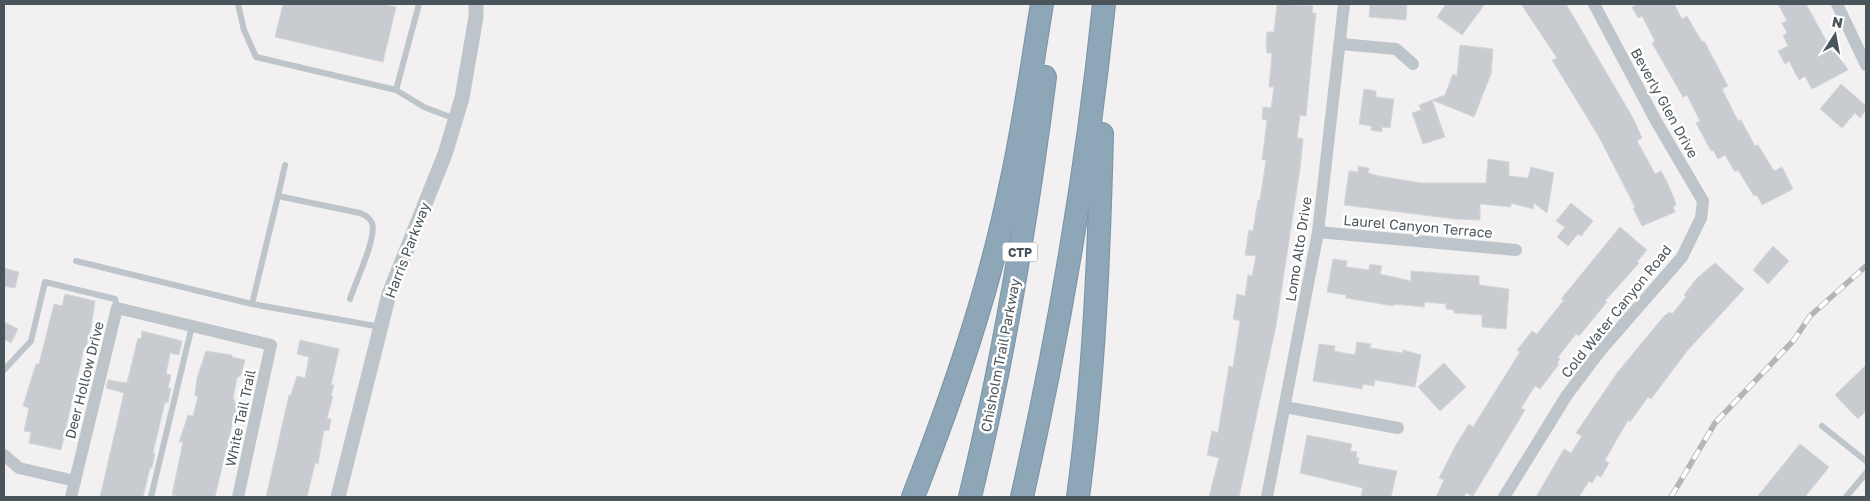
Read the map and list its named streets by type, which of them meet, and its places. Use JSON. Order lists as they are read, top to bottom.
{
  "streets": {
    "highway": ["CTP", "Chisholm Trail Parkway"],
    "street": [
      "Beverly Glen Drive",
      "Laurel Canyon Terrace",
      "Lomo Alto Drive",
      "Harris Parkway",
      "Cold Water Canyon Road",
      "Deer Hollow Drive",
      "White Tail Trail"
    ]
  },
  "crossings": [
    ["Beverly Glen Drive", "Cold Water Canyon Road"],
    ["Laurel Canyon Terrace", "Lomo Alto Drive"],
    ["Deer Hollow Drive", "White Tail Trail"]
  ],
  "north": "top"
}
